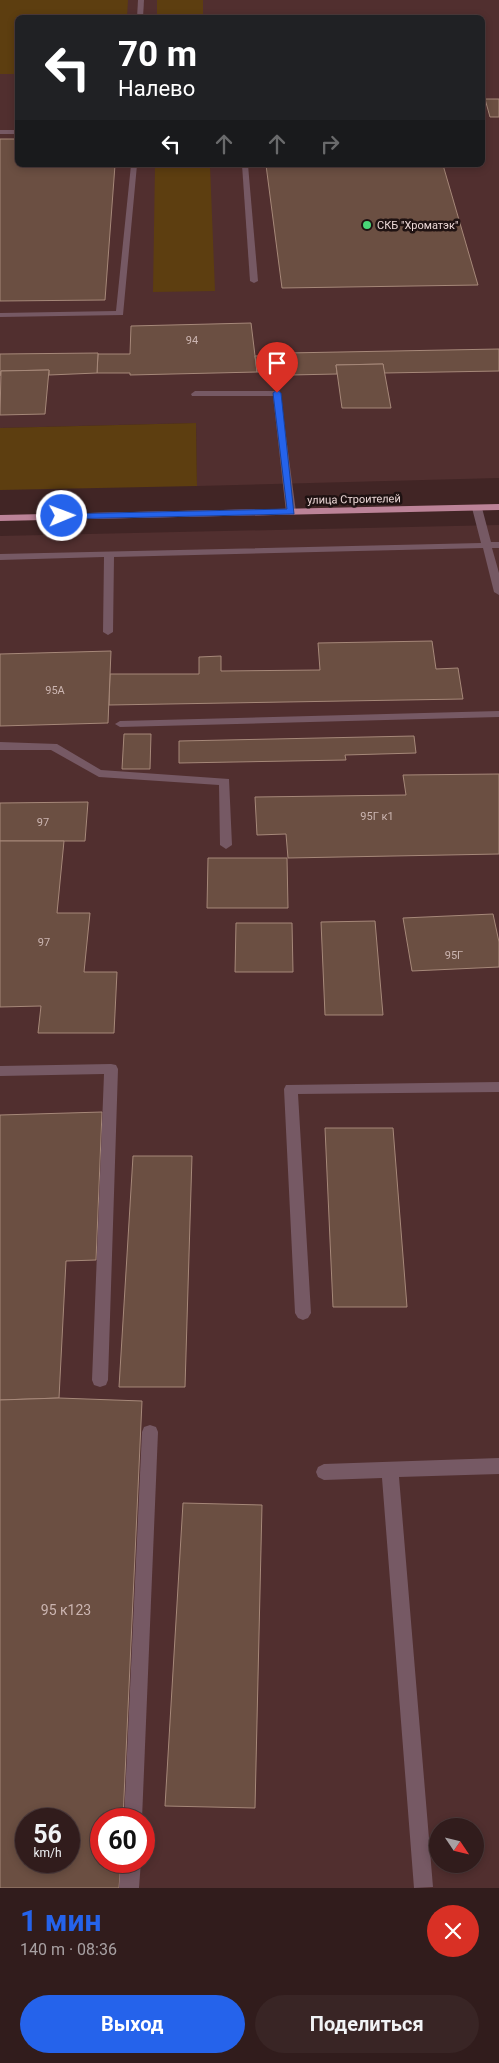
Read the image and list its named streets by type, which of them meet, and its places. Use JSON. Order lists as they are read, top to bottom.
{
  "streets": {
    "main road": ["улица Строителей"]
  },
  "places": ["СКБ \"Хроматэк\""],
  "house_numbers": [
    "94",
    "95А",
    "95Г к1",
    "97",
    "97",
    "95Г",
    "95 к123"
  ],
  "north": "bottom right",
  "page": {
    "turn": ["70 m", "Налево"],
    "speed": "56 km/h",
    "limit": "60",
    "heading": ["1 мин", "140 m · 08:36"],
    "buttons": ["Выход", "Поделиться"]
  }
}
